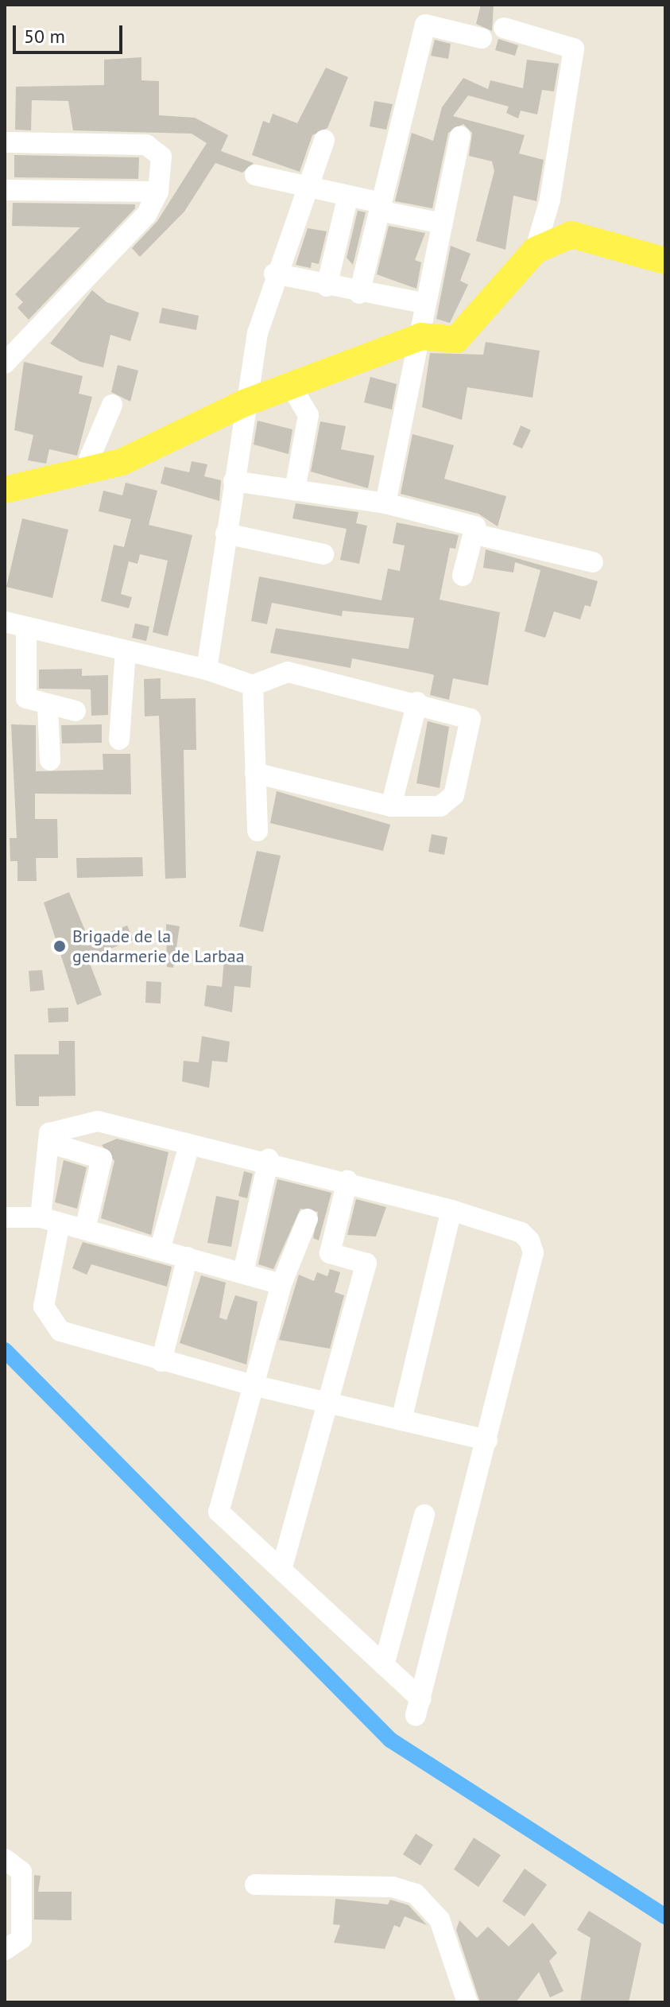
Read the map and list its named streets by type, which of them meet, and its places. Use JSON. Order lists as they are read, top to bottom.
{
  "places": ["Brigade de la gendarmerie de Larbaa"],
  "scale_bar": "50 m"
}
